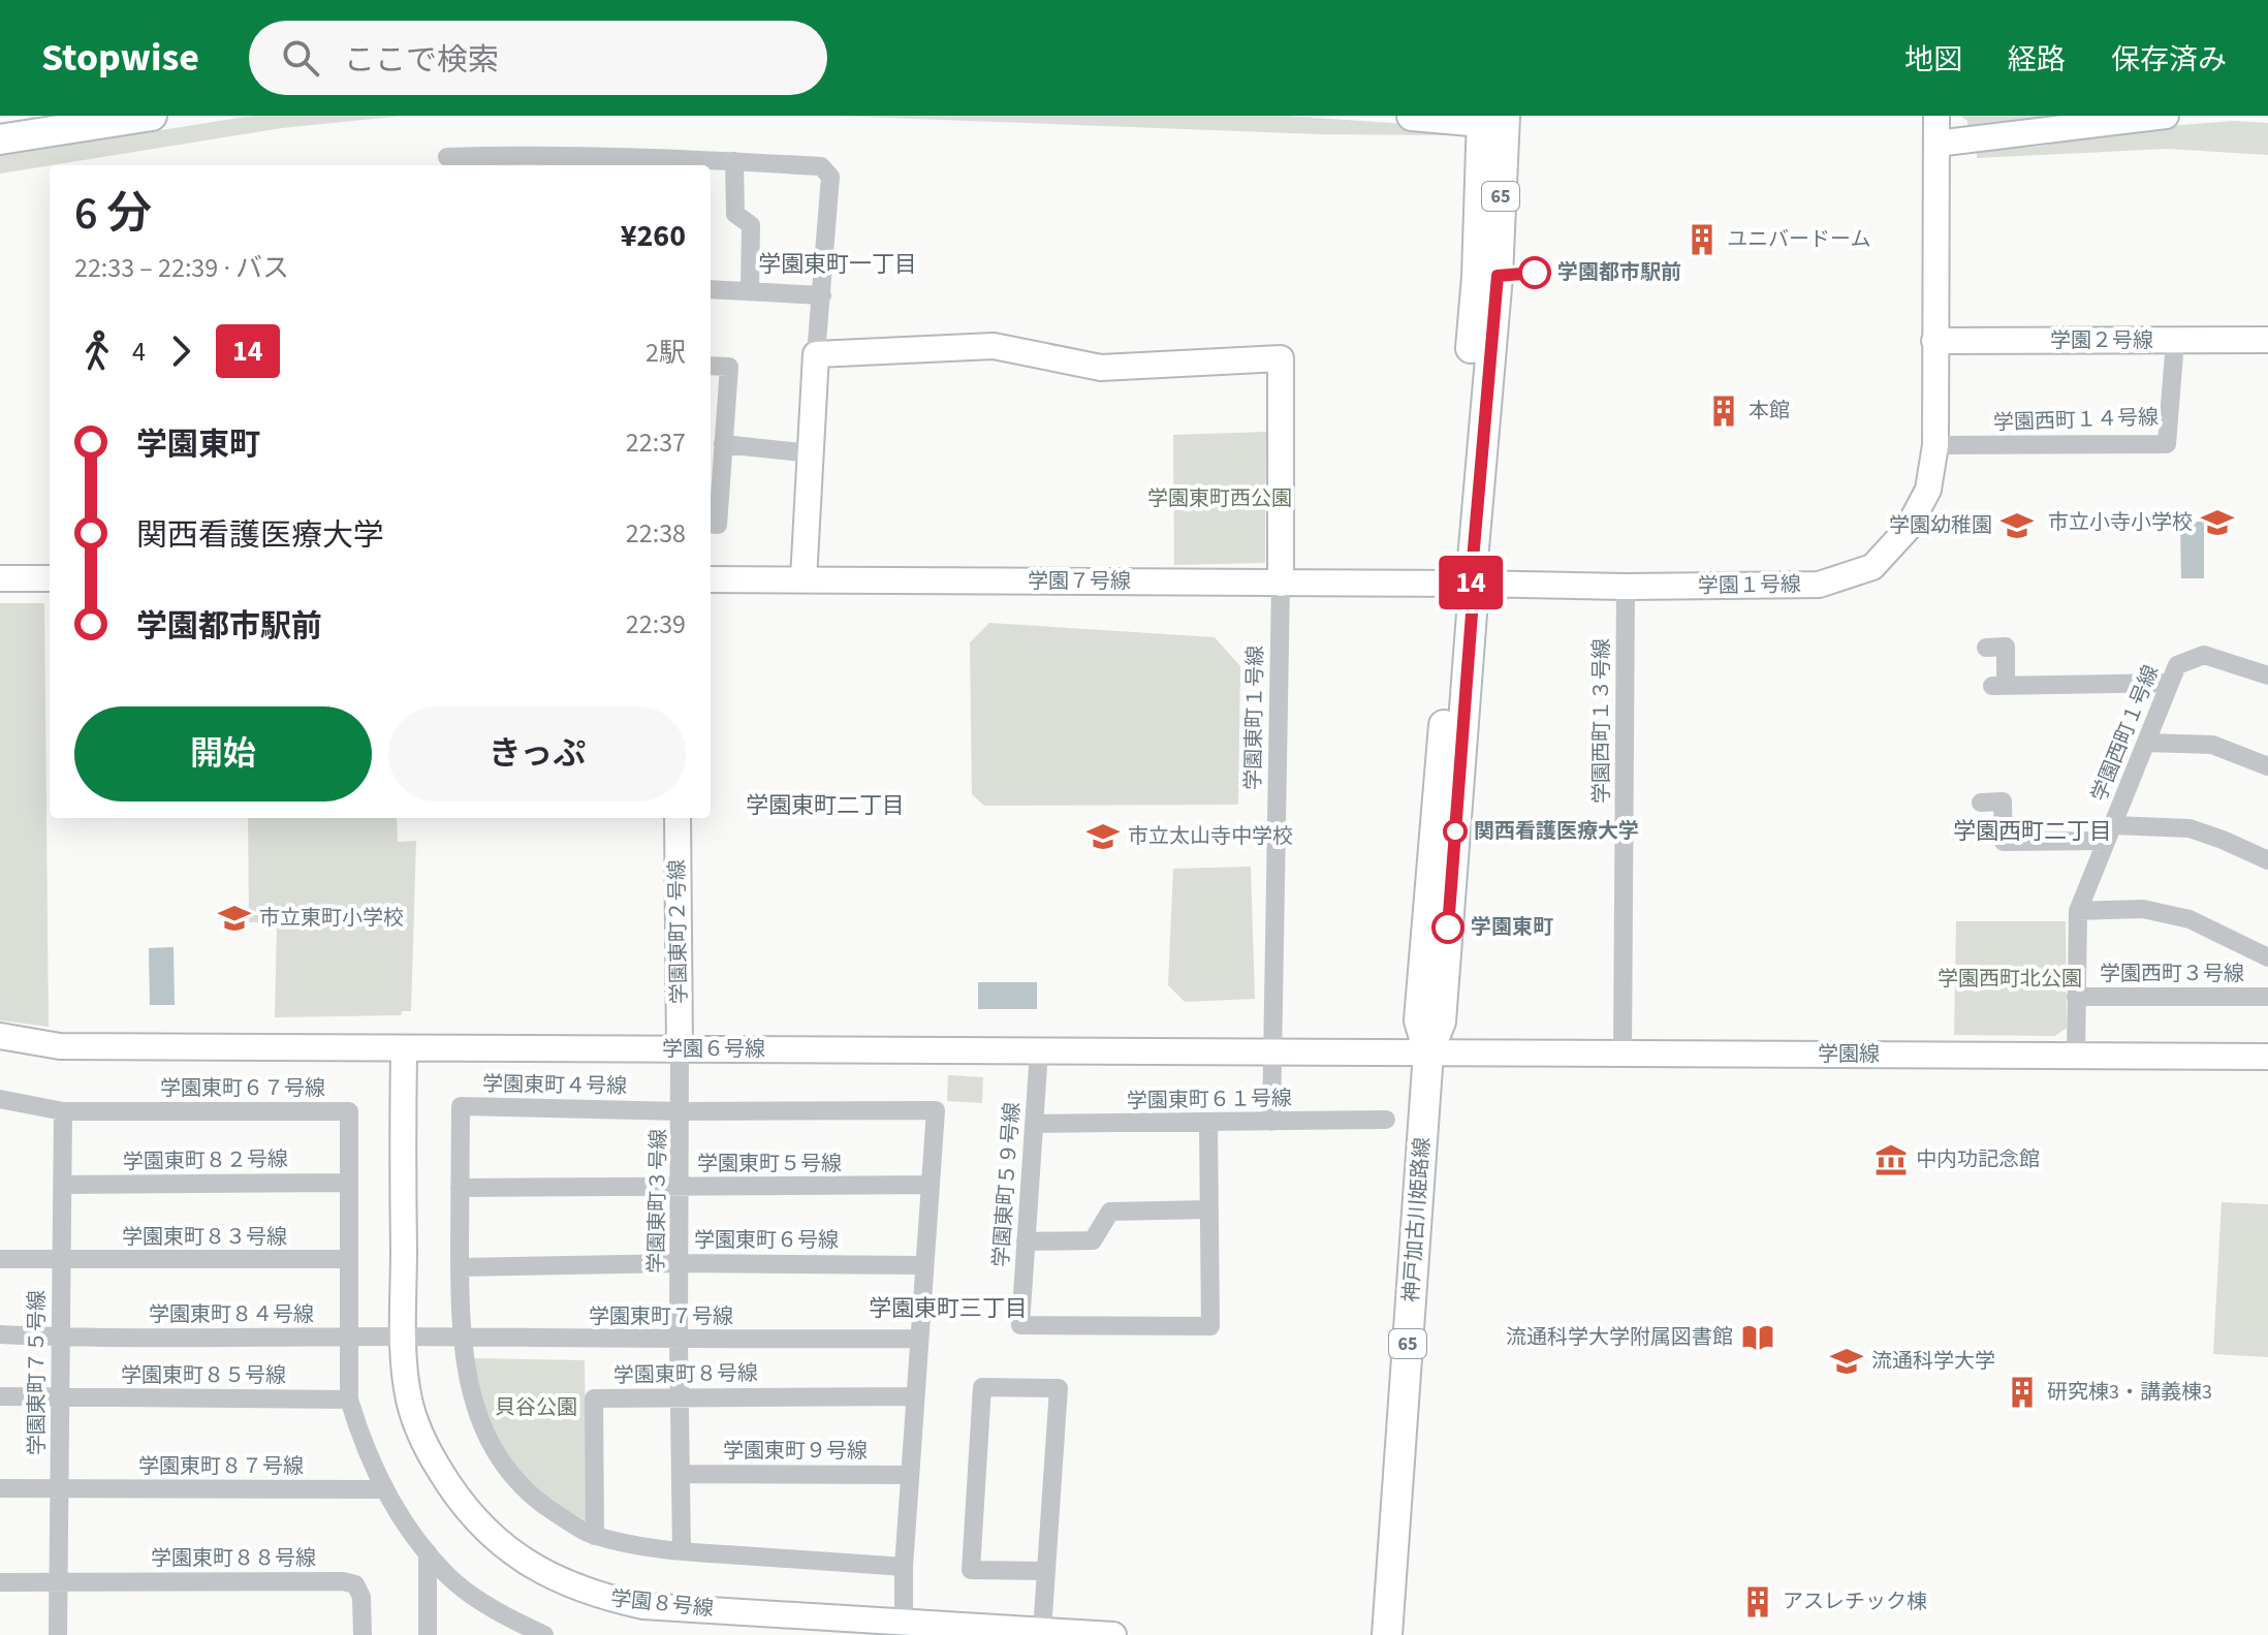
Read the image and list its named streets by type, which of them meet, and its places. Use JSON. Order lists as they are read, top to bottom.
{
  "streets": {
    "main road": ["65", "神戸加古川姫路線"],
    "street": [
      "学園２号線",
      "学園西町１４号線",
      "学園７号線",
      "学園１号線",
      "学園東町１号線",
      "学園西町１３号線",
      "学園西町１号線",
      "学園東町２号線",
      "学園西町３号線",
      "学園６号線",
      "学園線",
      "学園東町４号線",
      "学園東町６７号線",
      "学園東町６１号線",
      "学園東町８２号線",
      "学園東町５号線",
      "学園東町５９号線",
      "学園東町３号線",
      "学園東町８３号線",
      "学園東町６号線",
      "学園東町８４号線",
      "学園東町７号線",
      "学園東町７５号線",
      "学園東町８号線",
      "学園東町８５号線",
      "学園東町９号線",
      "学園東町８７号線",
      "学園東町８８号線",
      "学園８号線"
    ]
  },
  "crossings": [
    ["学園２号線", "学園西町１４号線"],
    ["学園２号線", "学園１号線"],
    ["学園西町１４号線", "学園１号線"],
    ["学園７号線", "学園１号線"],
    ["学園７号線", "学園東町１号線"],
    ["学園７号線", "神戸加古川姫路線"],
    ["学園１号線", "学園西町１３号線"],
    ["学園１号線", "神戸加古川姫路線"],
    ["学園東町１号線", "学園６号線"],
    ["学園東町１号線", "学園東町６１号線"],
    ["学園西町１３号線", "学園線"],
    ["学園西町１号線", "学園西町３号線"],
    ["学園西町１号線", "学園線"],
    ["学園東町２号線", "学園６号線"],
    ["学園東町２号線", "学園東町３号線"],
    ["学園６号線", "学園線"],
    ["学園６号線", "学園東町５９号線"],
    ["学園６号線", "学園東町３号線"],
    ["学園６号線", "神戸加古川姫路線"],
    ["学園６号線", "学園８号線"],
    ["学園線", "神戸加古川姫路線"],
    ["学園東町４号線", "学園東町５号線"],
    ["学園東町４号線", "学園東町３号線"],
    ["学園東町４号線", "学園東町６号線"],
    ["学園東町４号線", "学園東町７号線"],
    ["学園東町４号線", "学園東町８号線"],
    ["学園東町４号線", "学園東町９号線"],
    ["学園東町４号線", "学園８号線"],
    ["学園東町６７号線", "学園東町８２号線"],
    ["学園東町６７号線", "学園東町８３号線"],
    ["学園東町６７号線", "学園東町８４号線"],
    ["学園東町６７号線", "学園東町７５号線"],
    ["学園東町６７号線", "学園東町８５号線"],
    ["学園東町６７号線", "学園東町８７号線"],
    ["学園東町６１号線", "学園東町５９号線"],
    ["学園東町８２号線", "学園東町７５号線"],
    ["学園東町５号線", "学園東町３号線"],
    ["学園東町３号線", "学園東町６号線"],
    ["学園東町３号線", "学園東町７号線"],
    ["学園東町３号線", "学園東町８号線"],
    ["学園東町３号線", "学園東町９号線"],
    ["学園東町８３号線", "学園東町７５号線"],
    ["学園東町８４号線", "学園東町７号線"],
    ["学園東町８４号線", "学園東町７５号線"],
    ["学園東町８４号線", "学園８号線"],
    ["学園東町７号線", "学園８号線"],
    ["学園東町７５号線", "学園東町８５号線"],
    ["学園東町７５号線", "学園東町８７号線"],
    ["学園東町７５号線", "学園東町８８号線"]
  ],
  "districts": [
    "学園東町一丁目",
    "学園東町二丁目",
    "学園西町二丁目",
    "学園東町三丁目"
  ],
  "parks": ["学園東町西公園", "学園西町北公園", "貝谷公園"],
  "places": {
    "building": [
      "ユニバードーム",
      "本館",
      "研究棟3・講義棟3",
      "アスレチック棟"
    ],
    "other": ["学園都市駅前", "関西看護医療大学", "学園東町"],
    "school or university": [
      "市立小寺小学校",
      "学園幼稚園",
      "市立太山寺中学校",
      "市立東町小学校",
      "流通科学大学"
    ],
    "museum": ["中内功記念館"],
    "library": ["流通科学大学附属図書館"]
  },
  "lines": ["bus line 14"],
  "page": {
    "header": "Stopwise",
    "search": "ここで検索",
    "nav": ["地図", "経路", "保存済み"],
    "on_map": "14",
    "heading": ["6 分", "22:33 – 22:39 · バス", "¥260"],
    "legs": ["4", "14", "2駅"],
    "list": [
      {
        "name": "学園東町",
        "value": "22:37"
      },
      {
        "name": "関西看護医療大学",
        "value": "22:38"
      },
      {
        "name": "学園都市駅前",
        "value": "22:39"
      }
    ],
    "buttons": ["開始", "きっぷ"]
  }
}
